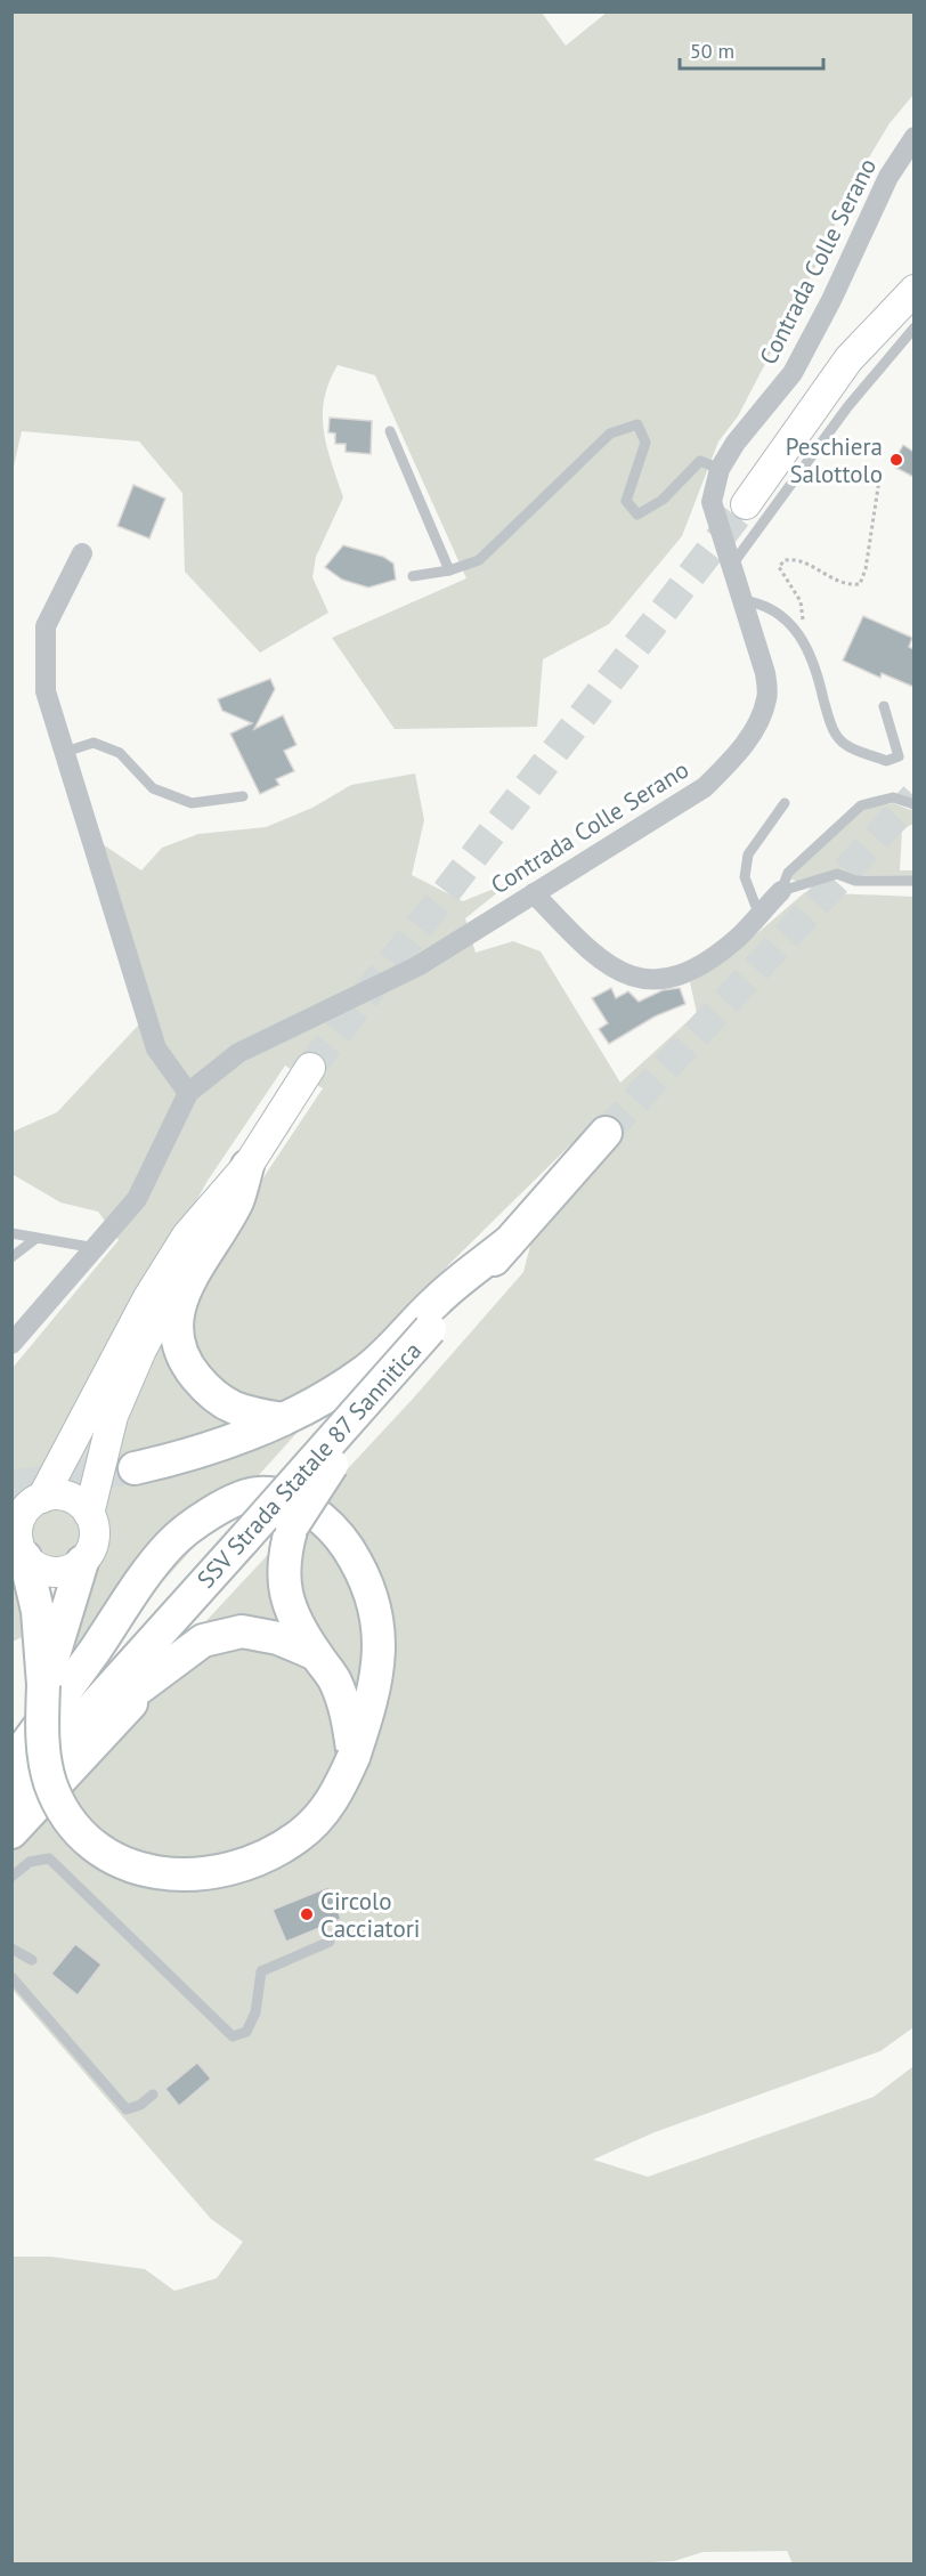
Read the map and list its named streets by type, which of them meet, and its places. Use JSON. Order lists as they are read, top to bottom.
{
  "streets": {
    "main road": ["SSV Strada Statale 87 Sannitica"],
    "street": ["Contrada Colle Serano"]
  },
  "places": ["Peschiera Salottolo", "Circolo Cacciatori"],
  "scale_bar": "50 m"
}
